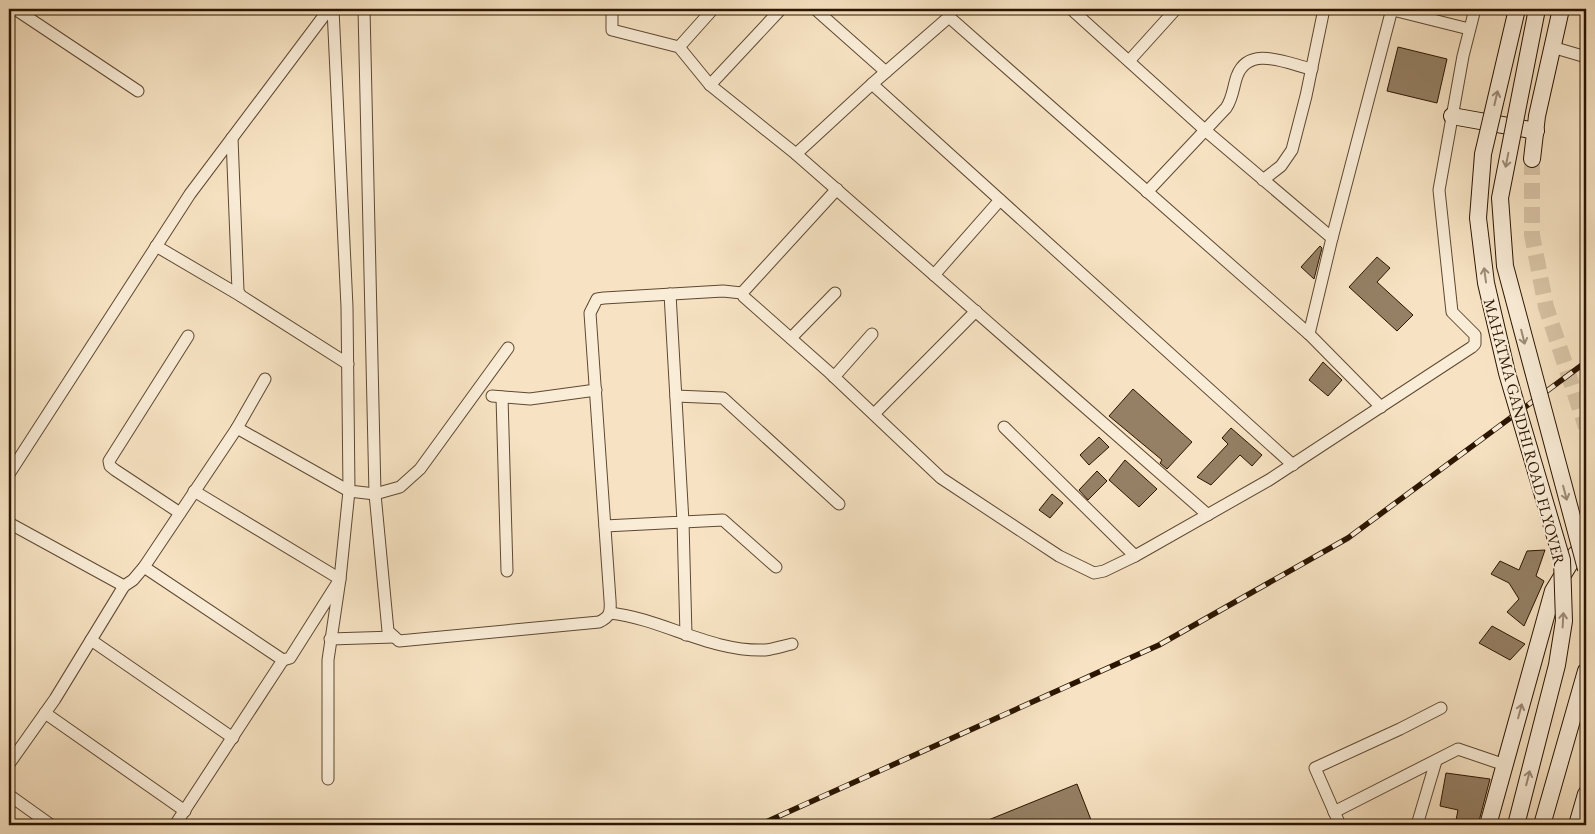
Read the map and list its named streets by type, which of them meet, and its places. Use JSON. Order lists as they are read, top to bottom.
{
  "streets": {
    "main road": ["MAHATMA GANDHI ROAD FLYOVER"]
  }
}
